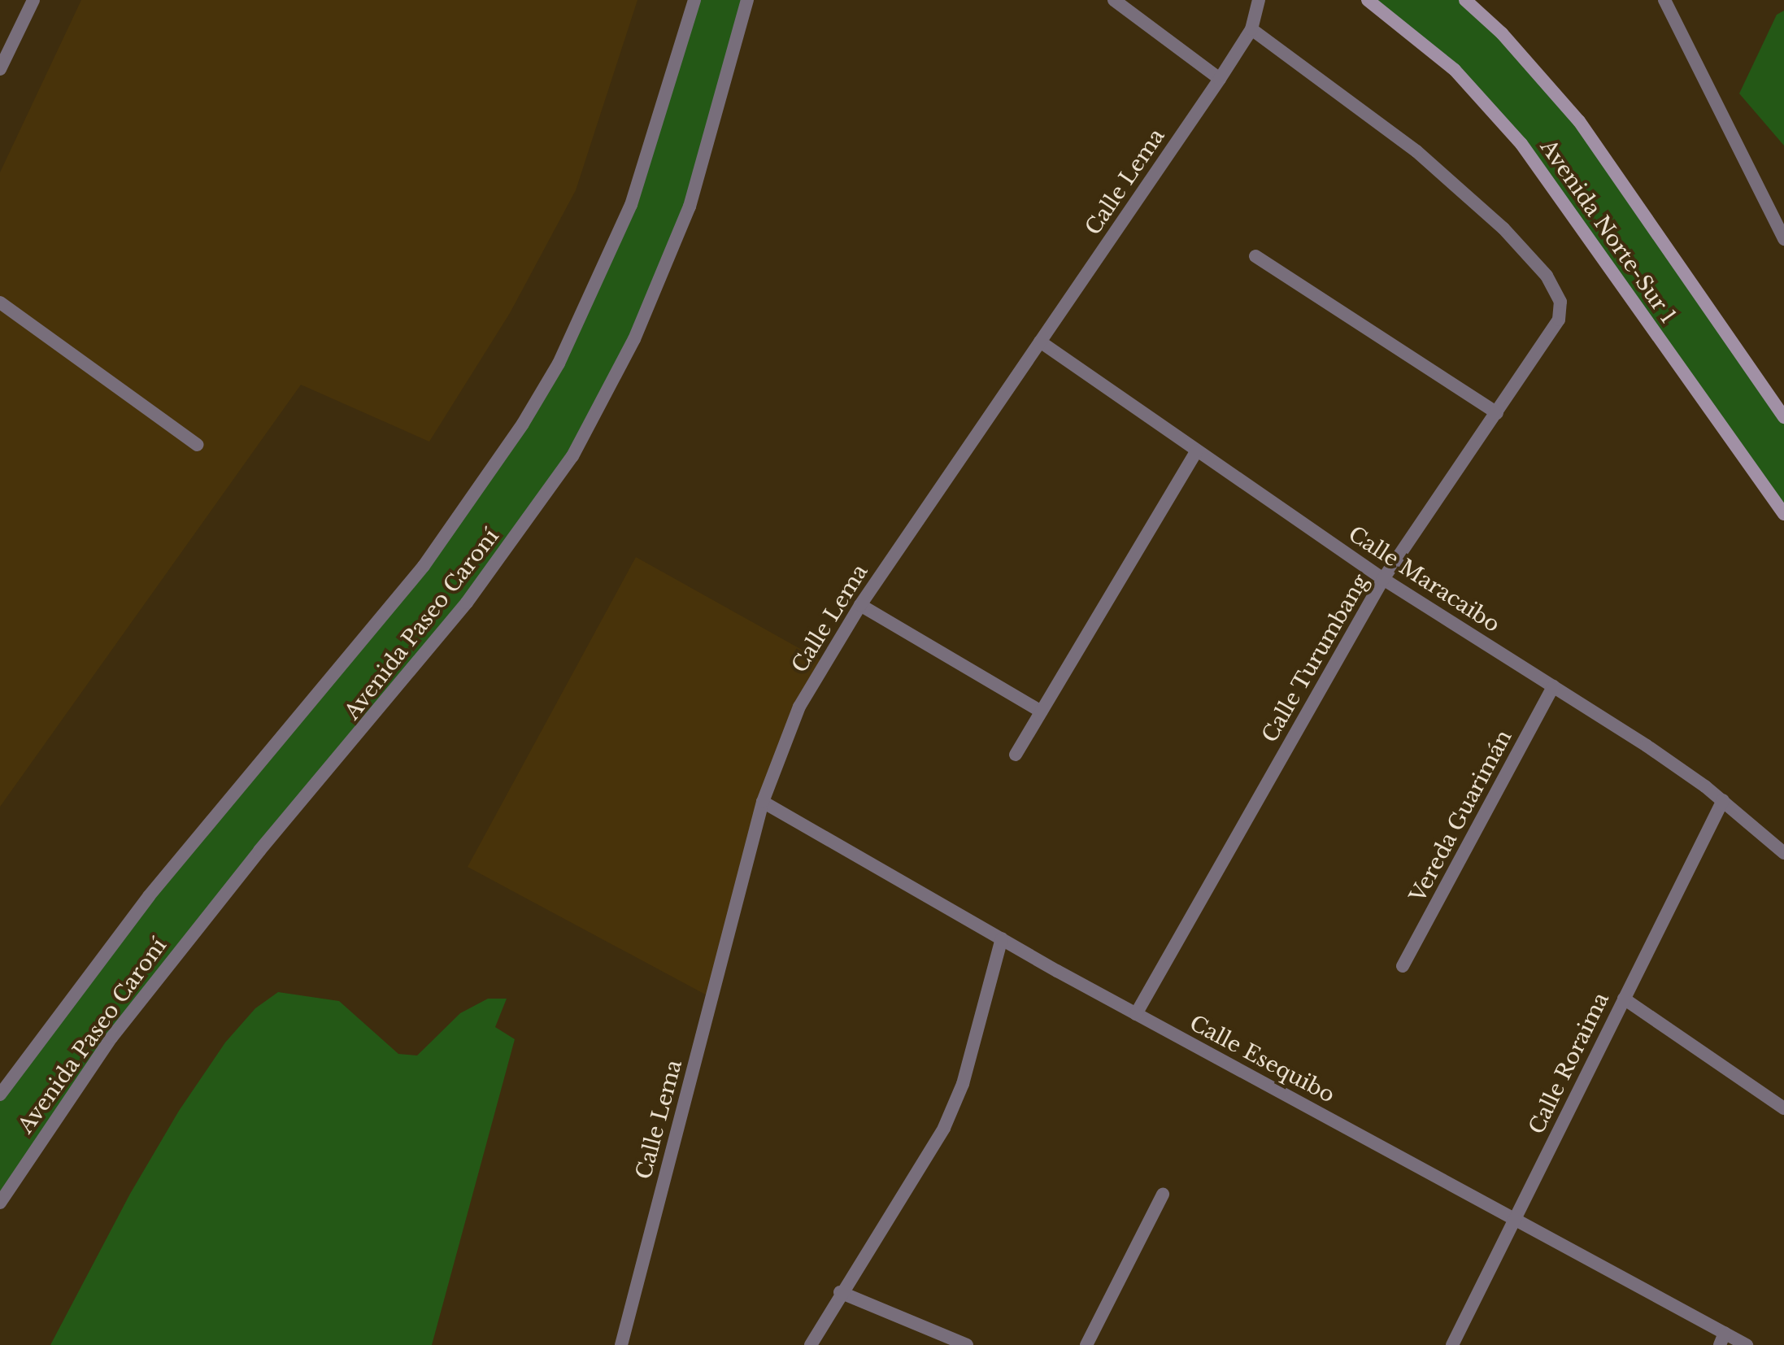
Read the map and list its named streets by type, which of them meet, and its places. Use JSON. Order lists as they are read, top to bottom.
{
  "streets": {
    "main road": ["Avenida Norte-Sur 1"],
    "street": [
      "Calle Lema",
      "Calle Maracaibo",
      "Avenida Paseo Caroní",
      "Calle Turumbang",
      "Vereda Guarimán",
      "Calle Esequibo",
      "Calle Roraima"
    ]
  },
  "crossings": [
    ["Calle Lema", "Calle Maracaibo"],
    ["Calle Lema", "Calle Turumbang"],
    ["Calle Lema", "Calle Esequibo"],
    ["Calle Maracaibo", "Calle Turumbang"],
    ["Calle Maracaibo", "Vereda Guarimán"],
    ["Calle Maracaibo", "Calle Roraima"],
    ["Calle Turumbang", "Calle Esequibo"],
    ["Calle Esequibo", "Calle Roraima"]
  ]
}
